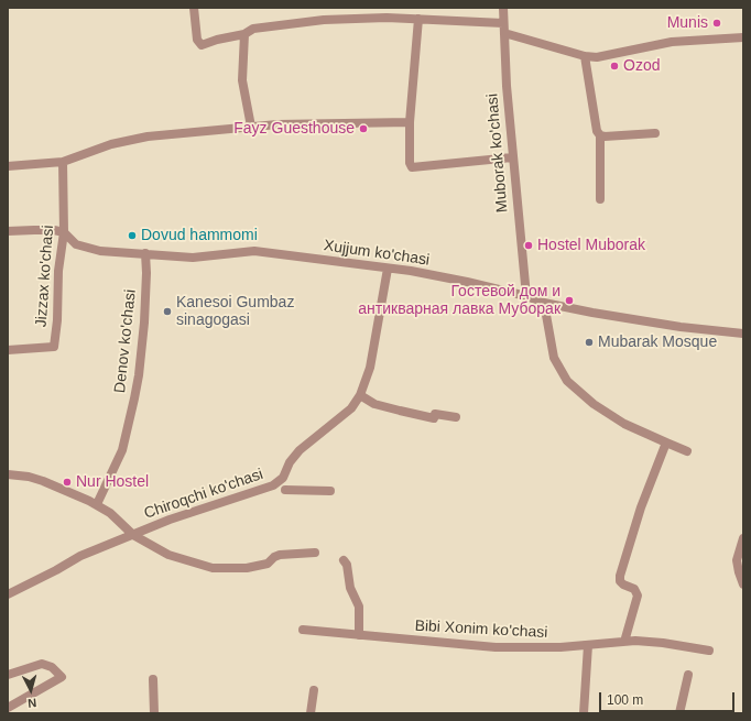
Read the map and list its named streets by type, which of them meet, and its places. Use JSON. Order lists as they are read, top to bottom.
{
  "streets": {
    "street": [
      "Muborak ko'chasi",
      "Xujjum ko'chasi",
      "Jizzax ko'chasi",
      "Denov ko'chasi",
      "Chiroqchi ko'chasi",
      "Bibi Xonim ko'chasi"
    ]
  },
  "crossings": [
    ["Muborak ko'chasi", "Xujjum ko'chasi"],
    ["Xujjum ko'chasi", "Jizzax ko'chasi"],
    ["Xujjum ko'chasi", "Denov ko'chasi"],
    ["Xujjum ko'chasi", "Chiroqchi ko'chasi"]
  ],
  "places": [
    "Munis",
    "Ozod",
    "Fayz Guesthouse",
    "Dovud hammomi",
    "Hostel Muborak",
    "Гостевой дом и антикварная лавка Муборак",
    "Kanesoi Gumbaz sinagogasi",
    "Mubarak Mosque",
    "Nur Hostel"
  ],
  "scale_bar": "100 m",
  "north": "bottom"
}
